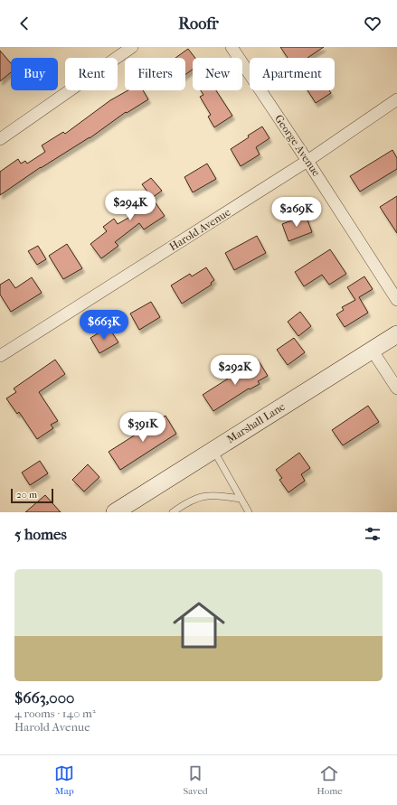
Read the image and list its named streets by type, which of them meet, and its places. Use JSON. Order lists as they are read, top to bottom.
{
  "streets": {
    "street": ["George Avenue", "Harold Avenue", "Marshall Lane"]
  },
  "crossings": [
    ["George Avenue", "Harold Avenue"]
  ],
  "scale_bar": "20 m",
  "page": {
    "header": "Roofr",
    "chip": [
      "Buy",
      "Rent",
      "Filters",
      "New",
      "Apartment"
    ],
    "price": [
      "$294K",
      "$269K",
      "$663K",
      "$292K",
      "$391K"
    ],
    "scale": "20 m",
    "heading": "5 homes",
    "list": [
      {
        "name": "$663,000",
        "note": "4 rooms · 140 m² · Harold Avenue"
      }
    ],
    "tabs": ["Map", "Saved", "Home"]
  }
}
